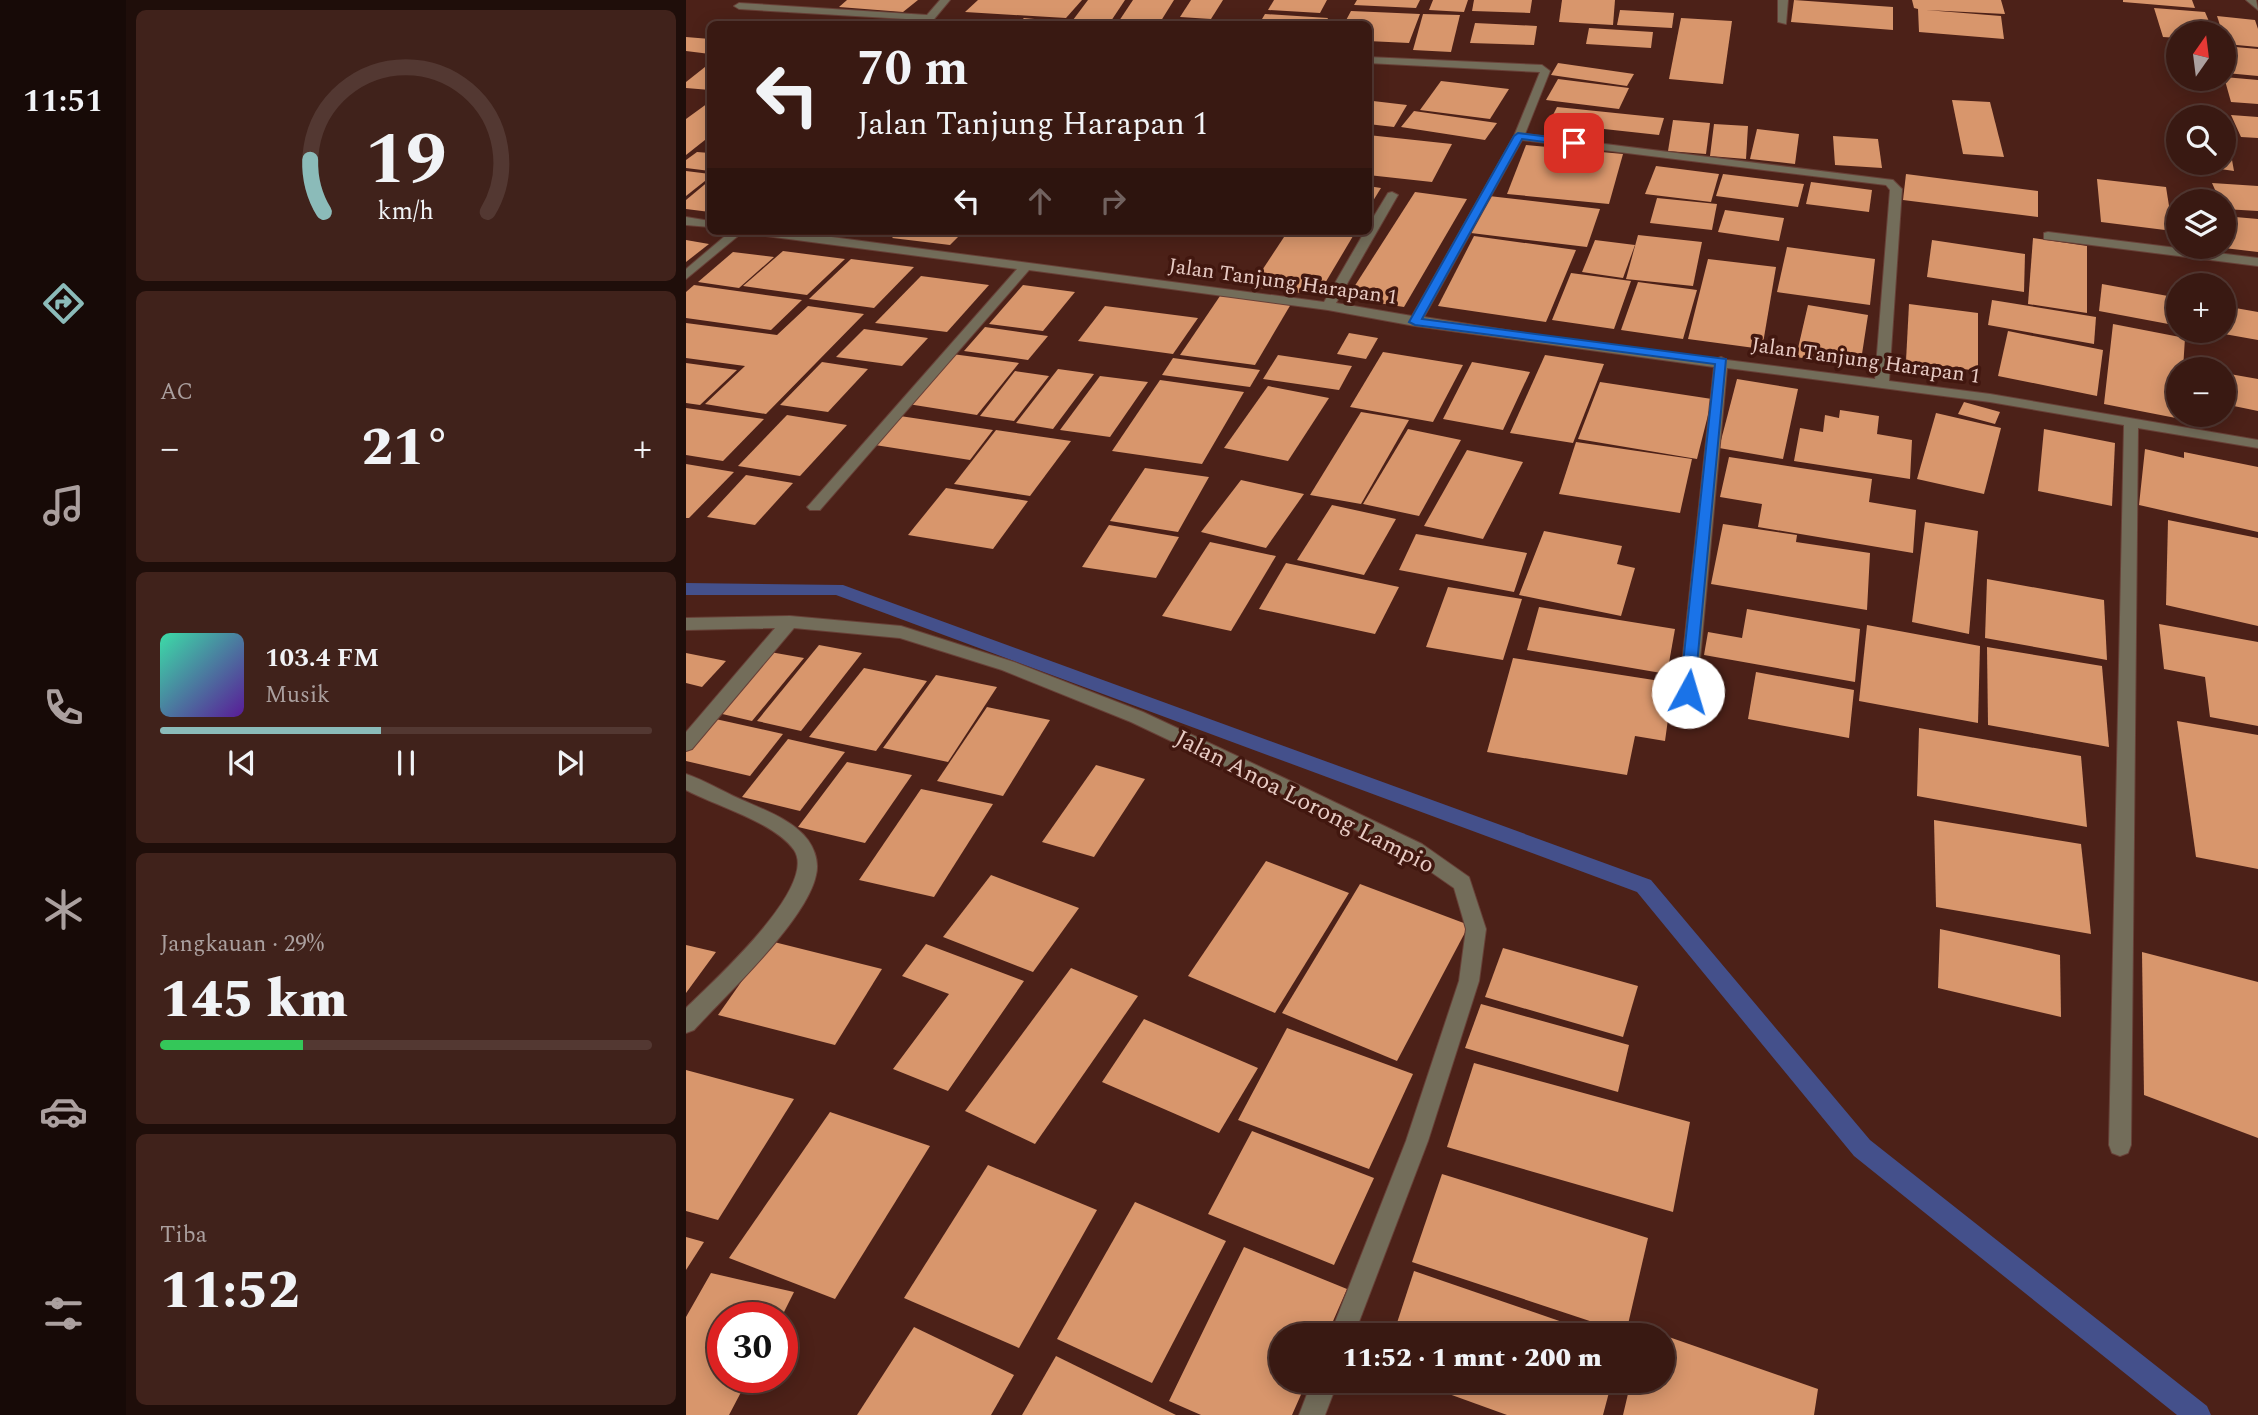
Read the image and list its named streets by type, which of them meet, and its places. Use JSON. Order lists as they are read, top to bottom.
{
  "streets": {
    "street": ["Jalan Tanjung Harapan 1", "Jalan Anoa Lorong Lampio"]
  },
  "north": "top",
  "page": {
    "tabs": "11:51",
    "map_buttons": ["+", "−"],
    "turn": ["70 m", "Jalan Tanjung Harapan 1"],
    "tile": [
      "AC",
      ["Jangkauan · 29%", "145 km"],
      ["Tiba", "11:52"]
    ],
    "heat": ["−", "21°", "+"],
    "song": ["103.4 FM", "Musik"],
    "limit": "30",
    "trip": "11:52 · 1 mnt · 200 m",
    "gauge": ["19", "km/h"]
  }
}
